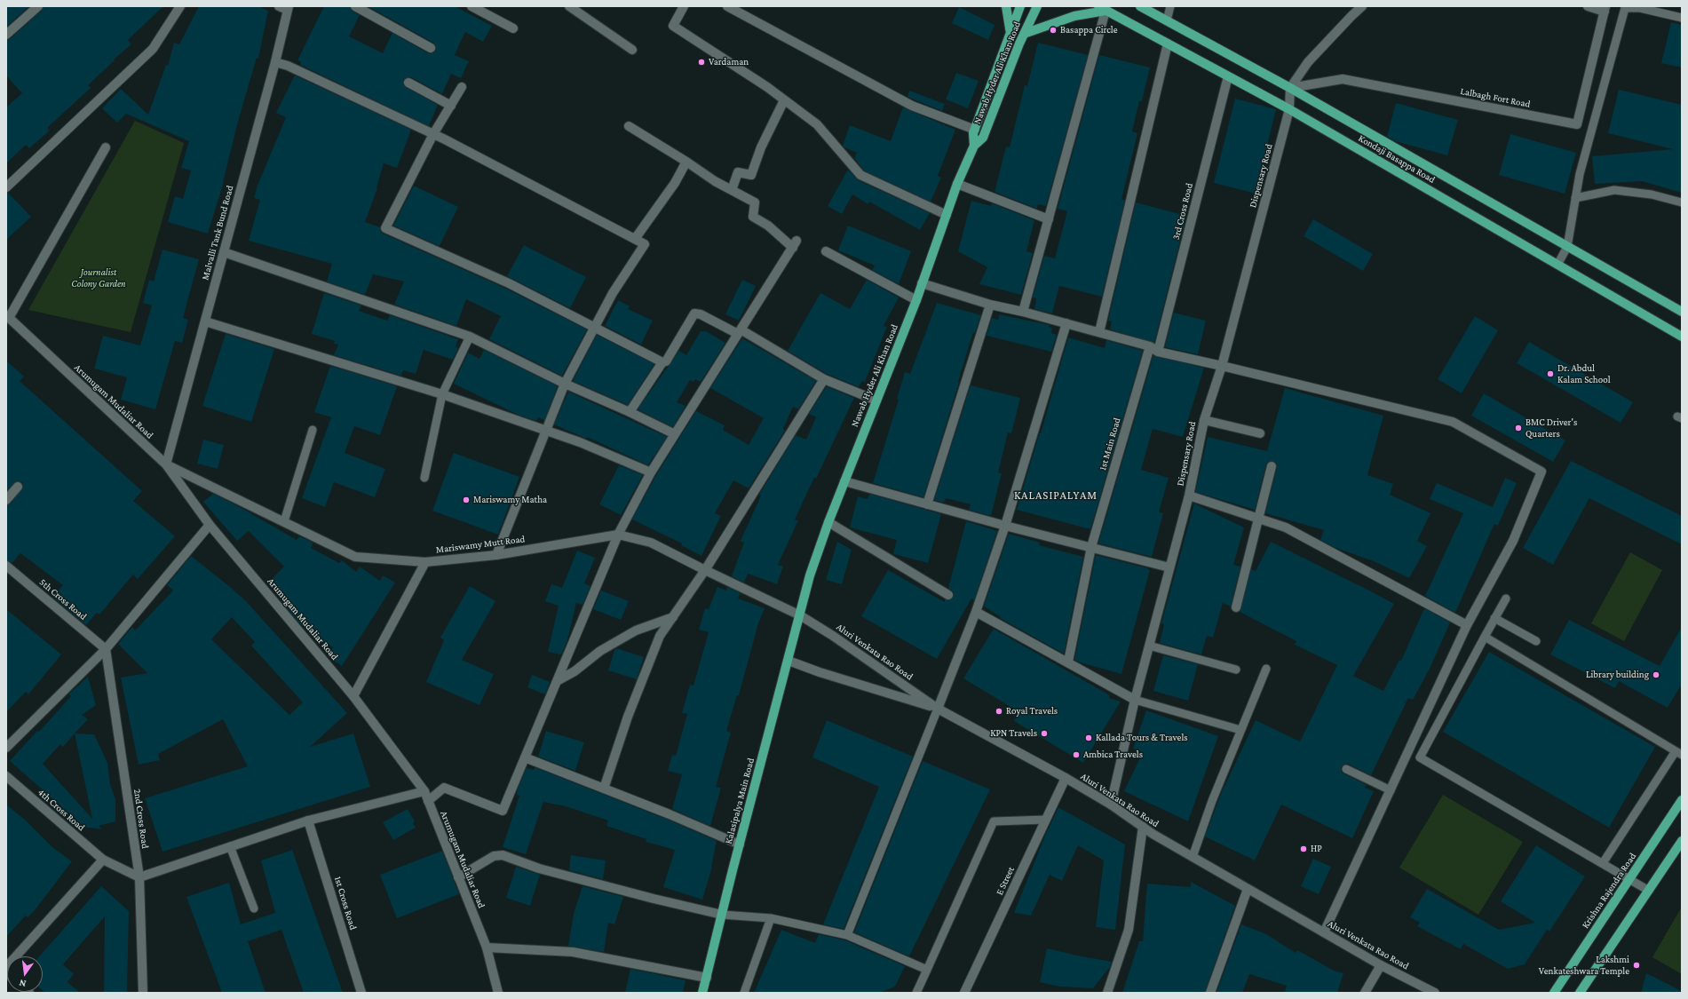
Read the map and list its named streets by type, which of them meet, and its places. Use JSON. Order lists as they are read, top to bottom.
{
  "streets": {
    "main road": [
      "Nawab Hyder Ali Khan Road",
      "Kondaji Basappa Road",
      "Kalasipalya Main Road",
      "Krishna Rajendra Road"
    ],
    "street": [
      "Lalbagh Fort Road",
      "Dispensary Road",
      "3rd Cross Road",
      "Malvalli Tank Bund Road",
      "Arumugam Mudaliar Road",
      "1st Main Road",
      "Mariswamy Mutt Road",
      "5th Cross Road",
      "Aluri Venkata Rao Road",
      "4th Cross Road",
      "2nd Cross Road",
      "E Street",
      "1st Cross Road"
    ]
  },
  "crossings": [
    ["Nawab Hyder Ali Khan Road", "Mariswamy Mutt Road"],
    ["Nawab Hyder Ali Khan Road", "Aluri Venkata Rao Road"],
    ["Nawab Hyder Ali Khan Road", "Kalasipalya Main Road"],
    ["Lalbagh Fort Road", "Kondaji Basappa Road"],
    ["Lalbagh Fort Road", "Dispensary Road"],
    ["Kondaji Basappa Road", "Dispensary Road"],
    ["Kondaji Basappa Road", "3rd Cross Road"],
    ["Dispensary Road", "Aluri Venkata Rao Road"],
    ["Malvalli Tank Bund Road", "Arumugam Mudaliar Road"],
    ["Malvalli Tank Bund Road", "Mariswamy Mutt Road"],
    ["Arumugam Mudaliar Road", "Mariswamy Mutt Road"],
    ["Mariswamy Mutt Road", "Aluri Venkata Rao Road"],
    ["Mariswamy Mutt Road", "Kalasipalya Main Road"],
    ["5th Cross Road", "2nd Cross Road"],
    ["Aluri Venkata Rao Road", "Kalasipalya Main Road"],
    ["Aluri Venkata Rao Road", "E Street"],
    ["4th Cross Road", "2nd Cross Road"]
  ],
  "districts": ["KALASIPALYAM"],
  "parks": ["Journalist Colony Garden"],
  "places": [
    "Basappa Circle",
    "Vardaman",
    "Dr. Abdul Kalam School",
    "BMC Driver's Quarters",
    "Mariswamy Matha",
    "Library building",
    "Royal Travels",
    "KPN Travels",
    "Kallada Tours & Travels",
    "Ambica Travels",
    "HP",
    "Lakshmi Venkateshwara Temple"
  ],
  "north": "bottom"
}
